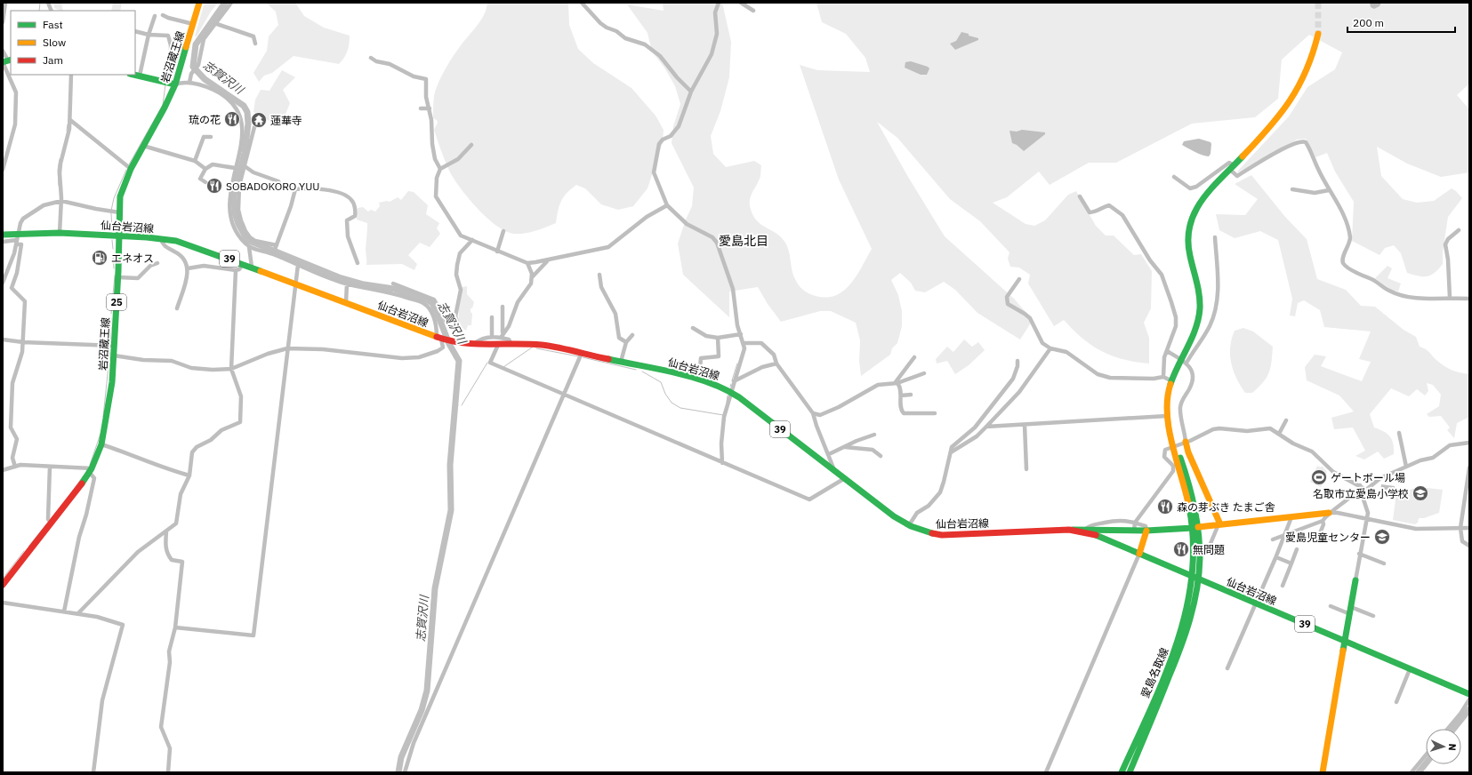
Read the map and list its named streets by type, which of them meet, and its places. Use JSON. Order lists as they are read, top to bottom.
{
  "streets": {
    "main road": [
      "岩沼蔵王線",
      "仙台岩沼線",
      "39",
      "25",
      "愛島名取線"
    ]
  },
  "crossings": [
    ["岩沼蔵王線", "仙台岩沼線"],
    ["仙台岩沼線", "愛島名取線"]
  ],
  "districts": ["愛島北目"],
  "water": ["志賀沢川"],
  "places": {
    "restaurant": [
      "琉の花",
      "SOBADOKORO YUU",
      "森の芽ぶき たまご舎",
      "無問題"
    ],
    "temple": ["蓮華寺"],
    "fuel station": ["エネオス"],
    "sports": ["ゲートボール場"],
    "school or university": ["名取市立愛島小学校", "愛島児童センター"]
  },
  "legend": ["Fast", "Slow", "Jam"],
  "scale_bar": "200 m",
  "north": "right"
}
